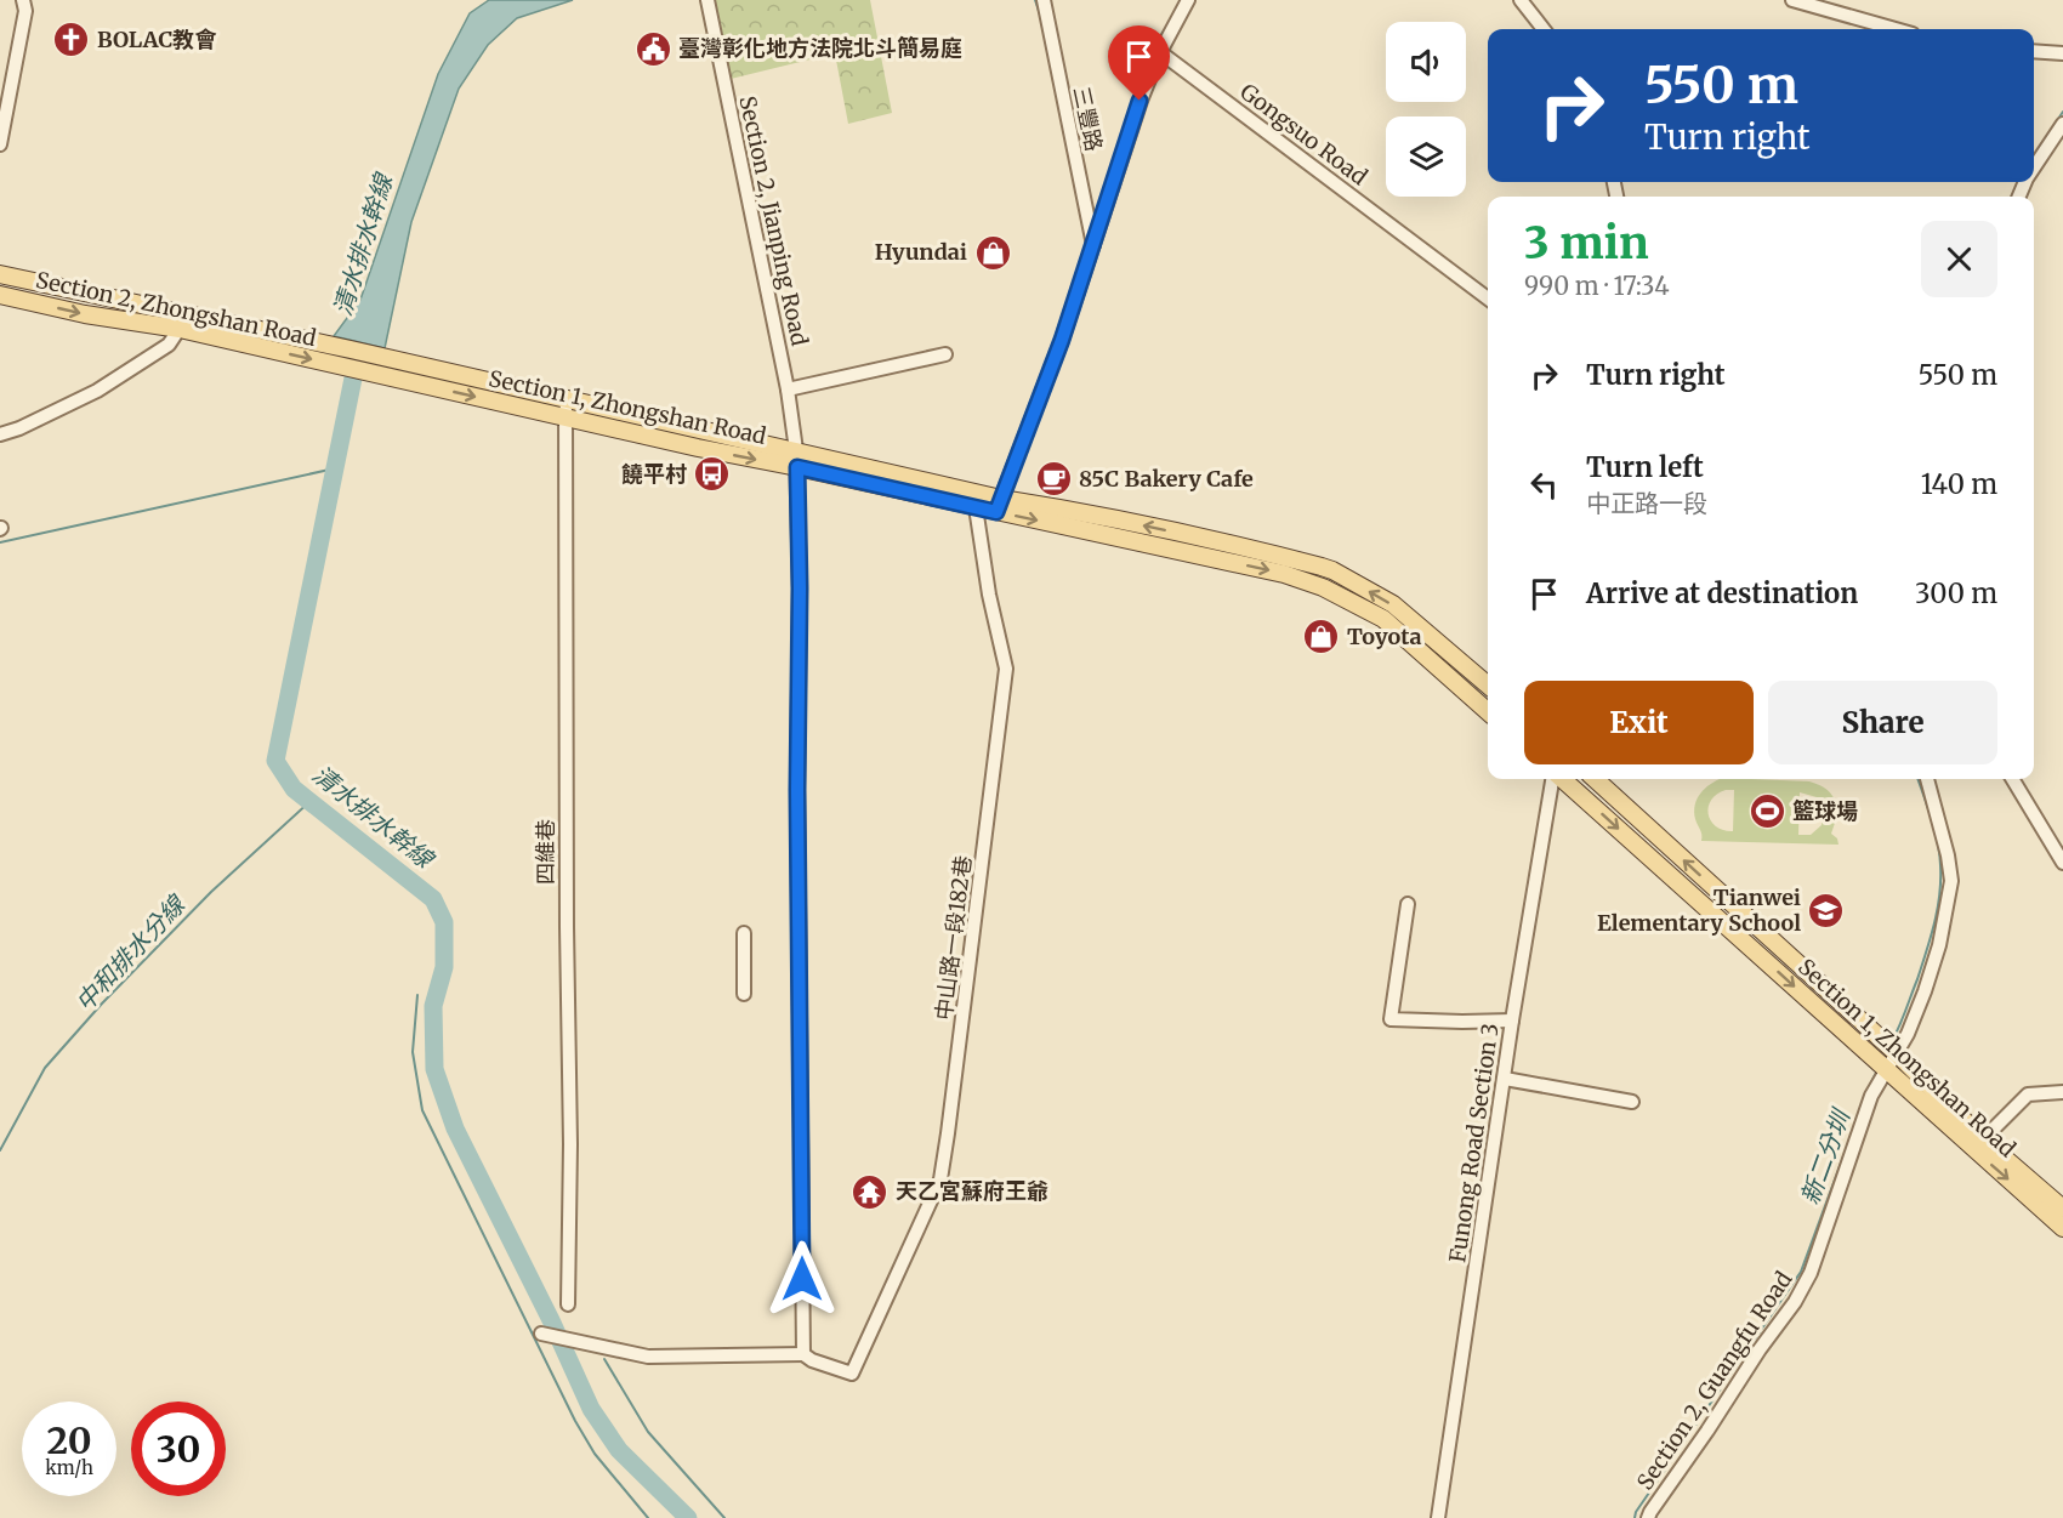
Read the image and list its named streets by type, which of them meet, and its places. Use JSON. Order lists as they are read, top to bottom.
{
  "streets": {
    "main road": ["Section 2, Zhongshan Road", "Section 1, Zhongshan Road"],
    "street": [
      "三豐路",
      "Gongsuo Road",
      "Section 2, Jianping Road",
      "四維巷",
      "中山路一段182巷",
      "Funong Road Section 3",
      "Section 2, Guangfu Road"
    ]
  },
  "crossings": [
    ["Section 2, Jianping Road", "Section 1, Zhongshan Road"],
    ["Section 2, Jianping Road", "中山路一段182巷"],
    ["Section 2, Zhongshan Road", "Section 1, Zhongshan Road"],
    ["Section 1, Zhongshan Road", "四維巷"],
    ["Section 1, Zhongshan Road", "中山路一段182巷"],
    ["Section 1, Zhongshan Road", "Section 2, Guangfu Road"]
  ],
  "water": ["清水排水幹線", "中和排水分線", "新二分圳"],
  "places": {
    "church": ["BOLAC教會"],
    "public building": ["臺灣彰化地方法院北斗簡易庭"],
    "shop": ["Hyundai", "Toyota"],
    "bus stop": ["饒平村"],
    "cafe": ["85C Bakery Cafe"],
    "sports": ["籃球場"],
    "school or university": ["Tianwei Elementary School"],
    "temple": ["天乙宮蘇府王爺"]
  },
  "page": {
    "turn": ["550 m", "Turn right"],
    "heading": ["3 min", "990 m · 17:34"],
    "list": [
      {
        "name": "Turn right",
        "value": "550 m"
      },
      {
        "name": "Turn left",
        "note": "中正路一段",
        "value": "140 m"
      },
      {
        "name": "Arrive at destination",
        "value": "300 m"
      }
    ],
    "buttons": ["Exit", "Share"],
    "speed": "20 km/h",
    "limit": "30"
  }
}
